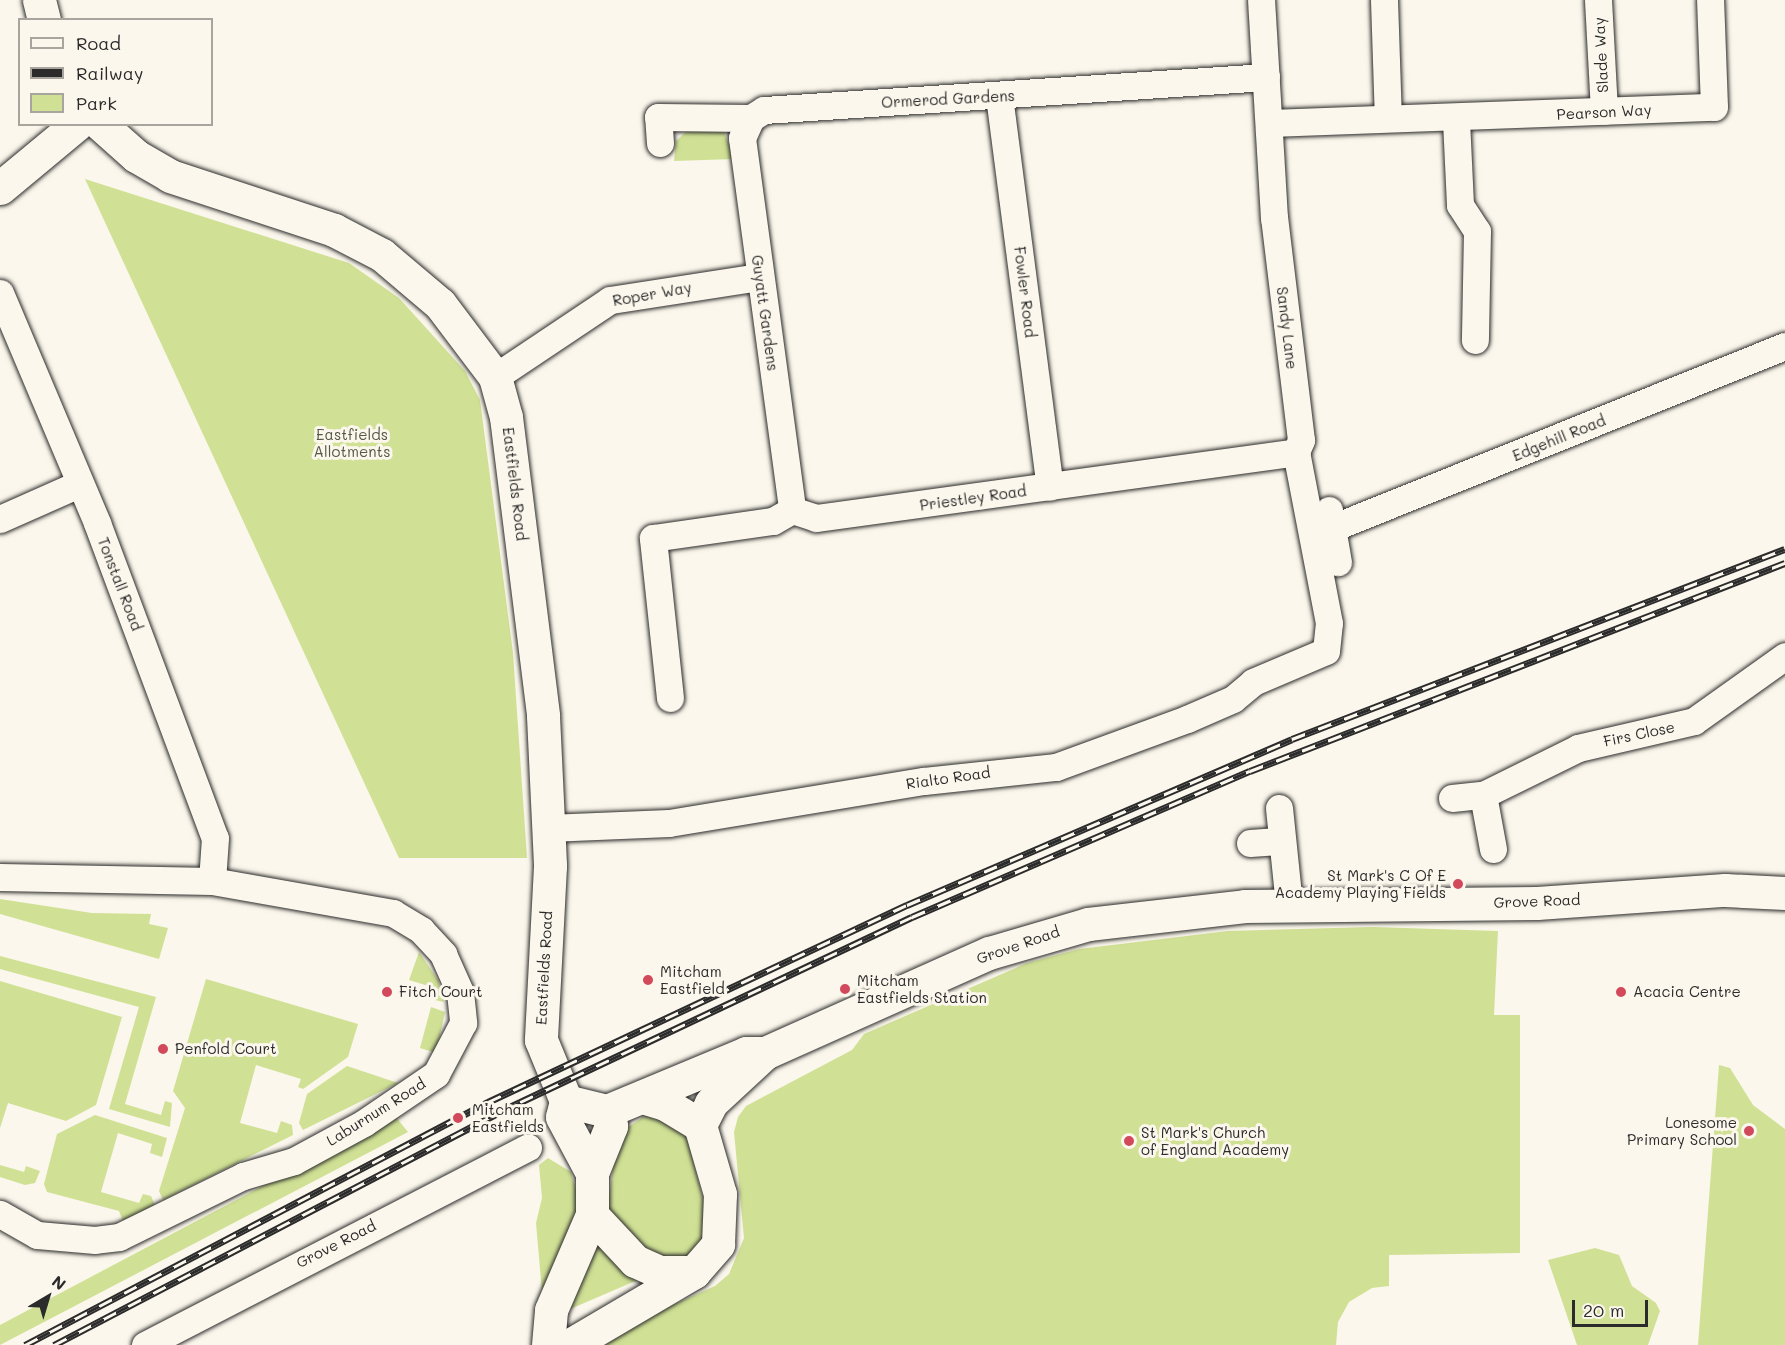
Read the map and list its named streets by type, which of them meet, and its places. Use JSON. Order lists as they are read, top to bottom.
{
  "streets": {
    "street": [
      "Slade Way",
      "Ormerod Gardens",
      "Pearson Way",
      "Fowler Road",
      "Roper Way",
      "Guyatt Gardens",
      "Sandy Lane",
      "Edgehill Road",
      "Eastfields Road",
      "Priestley Road",
      "Tonstall Road",
      "Firs Close",
      "Rialto Road",
      "Grove Road",
      "Laburnum Road"
    ]
  },
  "crossings": [
    ["Slade Way", "Pearson Way"],
    ["Ormerod Gardens", "Fowler Road"],
    ["Ormerod Gardens", "Guyatt Gardens"],
    ["Ormerod Gardens", "Sandy Lane"],
    ["Pearson Way", "Sandy Lane"],
    ["Fowler Road", "Priestley Road"],
    ["Roper Way", "Guyatt Gardens"],
    ["Roper Way", "Eastfields Road"],
    ["Guyatt Gardens", "Priestley Road"],
    ["Sandy Lane", "Priestley Road"],
    ["Sandy Lane", "Rialto Road"],
    ["Eastfields Road", "Rialto Road"],
    ["Tonstall Road", "Laburnum Road"]
  ],
  "parks": ["Eastfields Allotments"],
  "places": [
    "St Mark's C Of E Academy Playing Fields",
    "Mitcham Eastfield",
    "Mitcham Eastfields Station",
    "Fitch Court",
    "Acacia Centre",
    "Penfold Court",
    "Mitcham Eastfields",
    "Lonesome Primary School",
    "St Mark's Church of England Academy"
  ],
  "legend": ["Road", "Railway", "Park"],
  "scale_bar": "20 m",
  "north": "top right"
}
